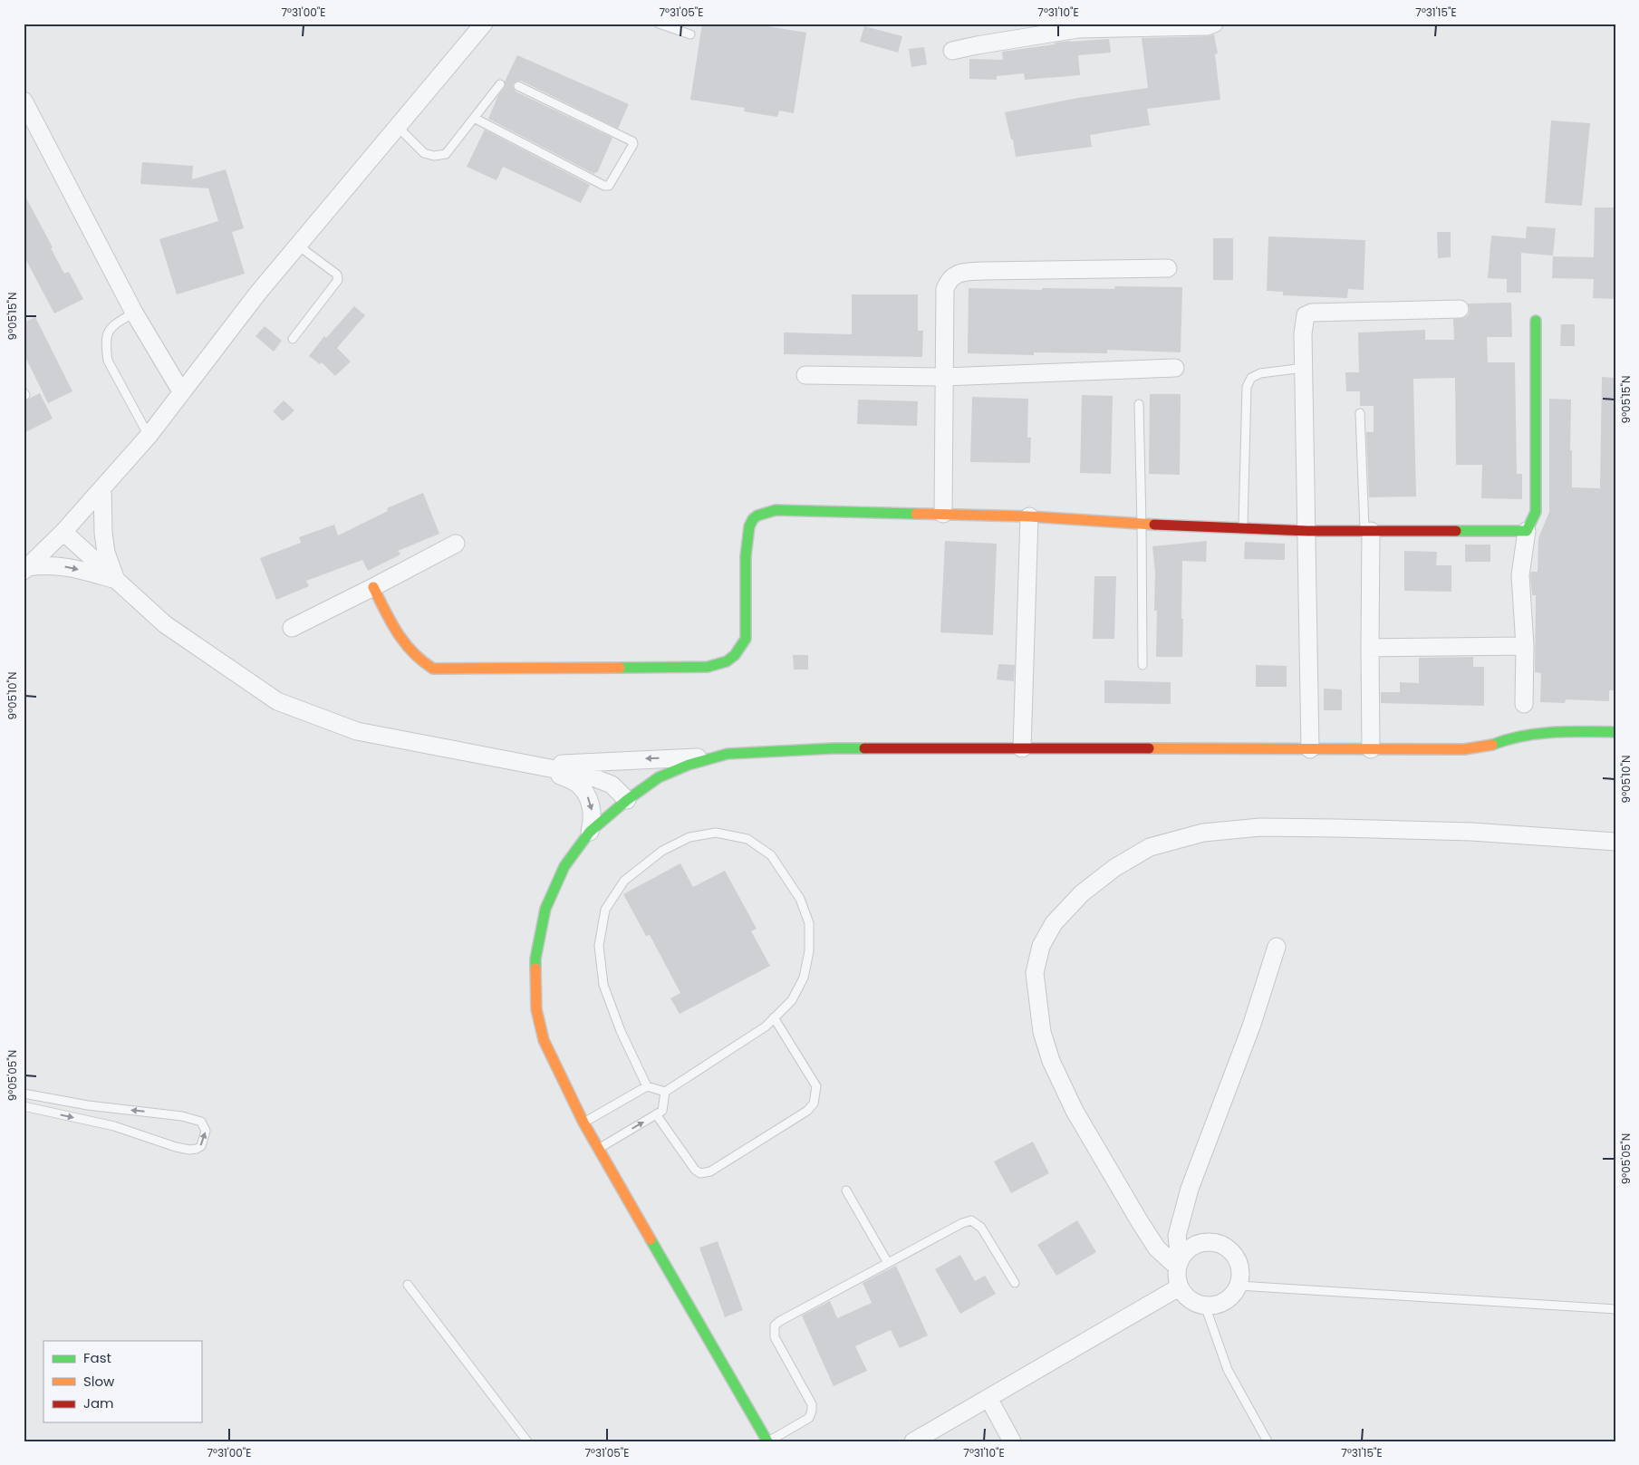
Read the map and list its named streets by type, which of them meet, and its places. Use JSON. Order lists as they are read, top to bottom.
{
  "legend": ["Fast", "Slow", "Jam"],
  "coordinates": [
    "7°31'00\"E",
    "7°31'05\"E",
    "7°31'10\"E",
    "7°31'15\"E",
    "9°05'15\"N",
    "9°05'10\"N",
    "9°05'05\"N"
  ]
}
